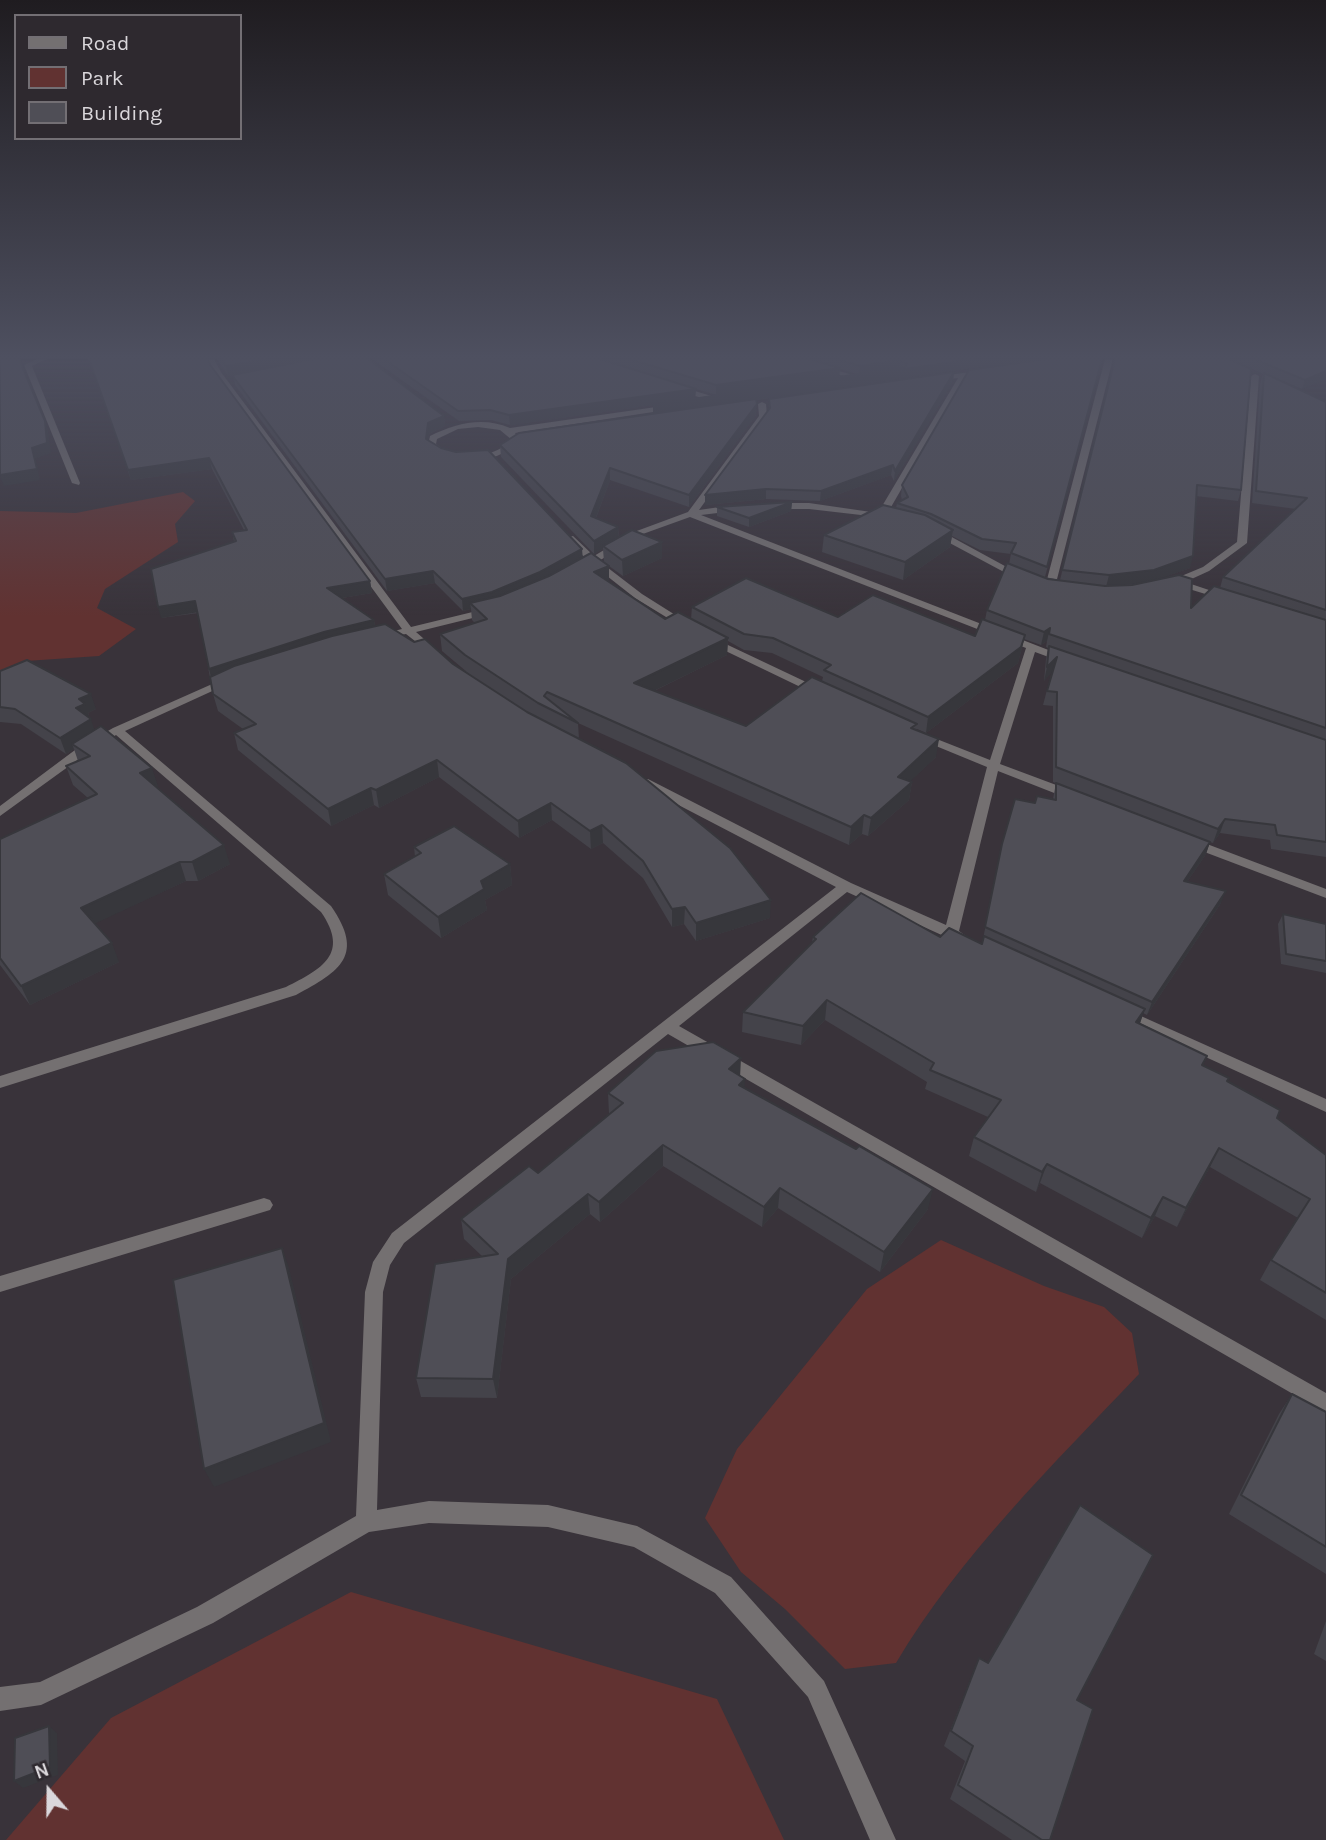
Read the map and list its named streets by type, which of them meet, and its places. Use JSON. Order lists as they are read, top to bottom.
{
  "legend": ["Road", "Park", "Building"],
  "north": "top"
}
